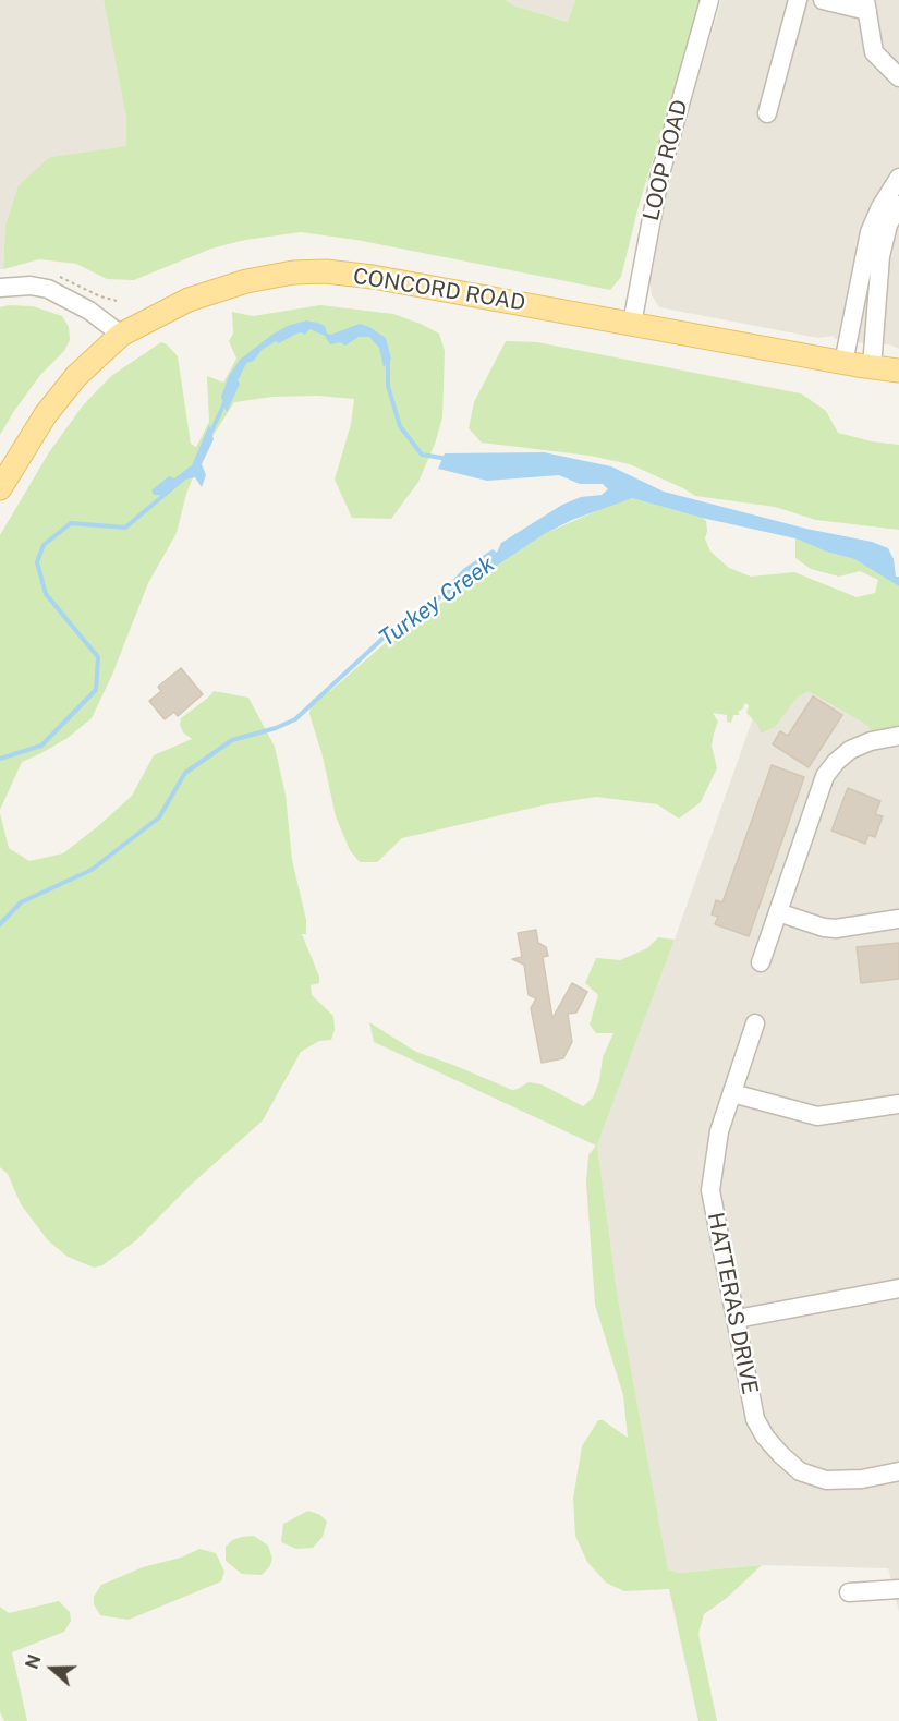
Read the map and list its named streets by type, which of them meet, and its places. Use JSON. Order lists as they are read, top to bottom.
{
  "streets": {
    "main road": ["CONCORD ROAD"],
    "street": ["LOOP ROAD", "HATTERAS DRIVE"]
  },
  "crossings": [
    ["LOOP ROAD", "CONCORD ROAD"]
  ],
  "water": ["Turkey Creek"],
  "north": "left"
}
